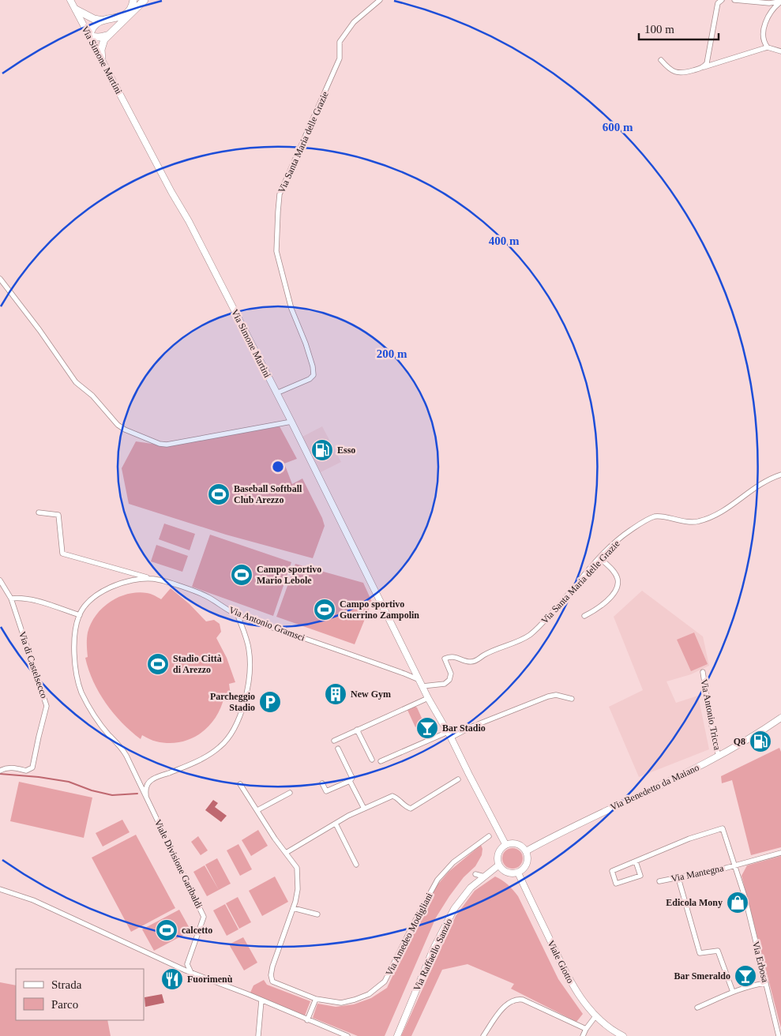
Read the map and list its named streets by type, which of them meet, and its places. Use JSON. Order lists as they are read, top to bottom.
{
  "streets": {
    "street": [
      "Via Simone Martini",
      "Via Santa Maria delle Grazie",
      "Via Antonio Gramsci",
      "Via di Castelsecco",
      "Via Antonio Tricca",
      "Via Benedetto da Maiano",
      "Viale Divisione Garibaldi",
      "Via Mantegna",
      "Via Amedeo Modigliani",
      "Via Raffaello Sanzio",
      "Viale Giotto",
      "Via Erbosa"
    ]
  },
  "crossings": [
    ["Via Simone Martini", "Via Santa Maria delle Grazie"],
    ["Via Simone Martini", "Via Antonio Gramsci"],
    ["Via Antonio Gramsci", "Viale Divisione Garibaldi"],
    ["Via Antonio Tricca", "Via Benedetto da Maiano"],
    ["Via Benedetto da Maiano", "Via Raffaello Sanzio"],
    ["Via Benedetto da Maiano", "Viale Giotto"],
    ["Via Mantegna", "Via Erbosa"],
    ["Via Raffaello Sanzio", "Viale Giotto"]
  ],
  "places": {
    "fuel station": ["Esso", "Q8"],
    "sports": [
      "Baseball Softball Club Arezzo",
      "Campo sportivo Mario Lebole",
      "Campo sportivo Guerrino Zampolin",
      "Stadio Città di Arezzo",
      "calcetto"
    ],
    "building": ["New Gym"],
    "parking": ["Parcheggio Stadio"],
    "bar": ["Bar Stadio", "Bar Smeraldo"],
    "shop": ["Edicola Mony"],
    "restaurant": ["Fuorimenù"]
  },
  "legend": ["Strada", "Parco"],
  "scale_bar": "100 m",
  "rings": ["600 m", "400 m", "200 m"]
}
